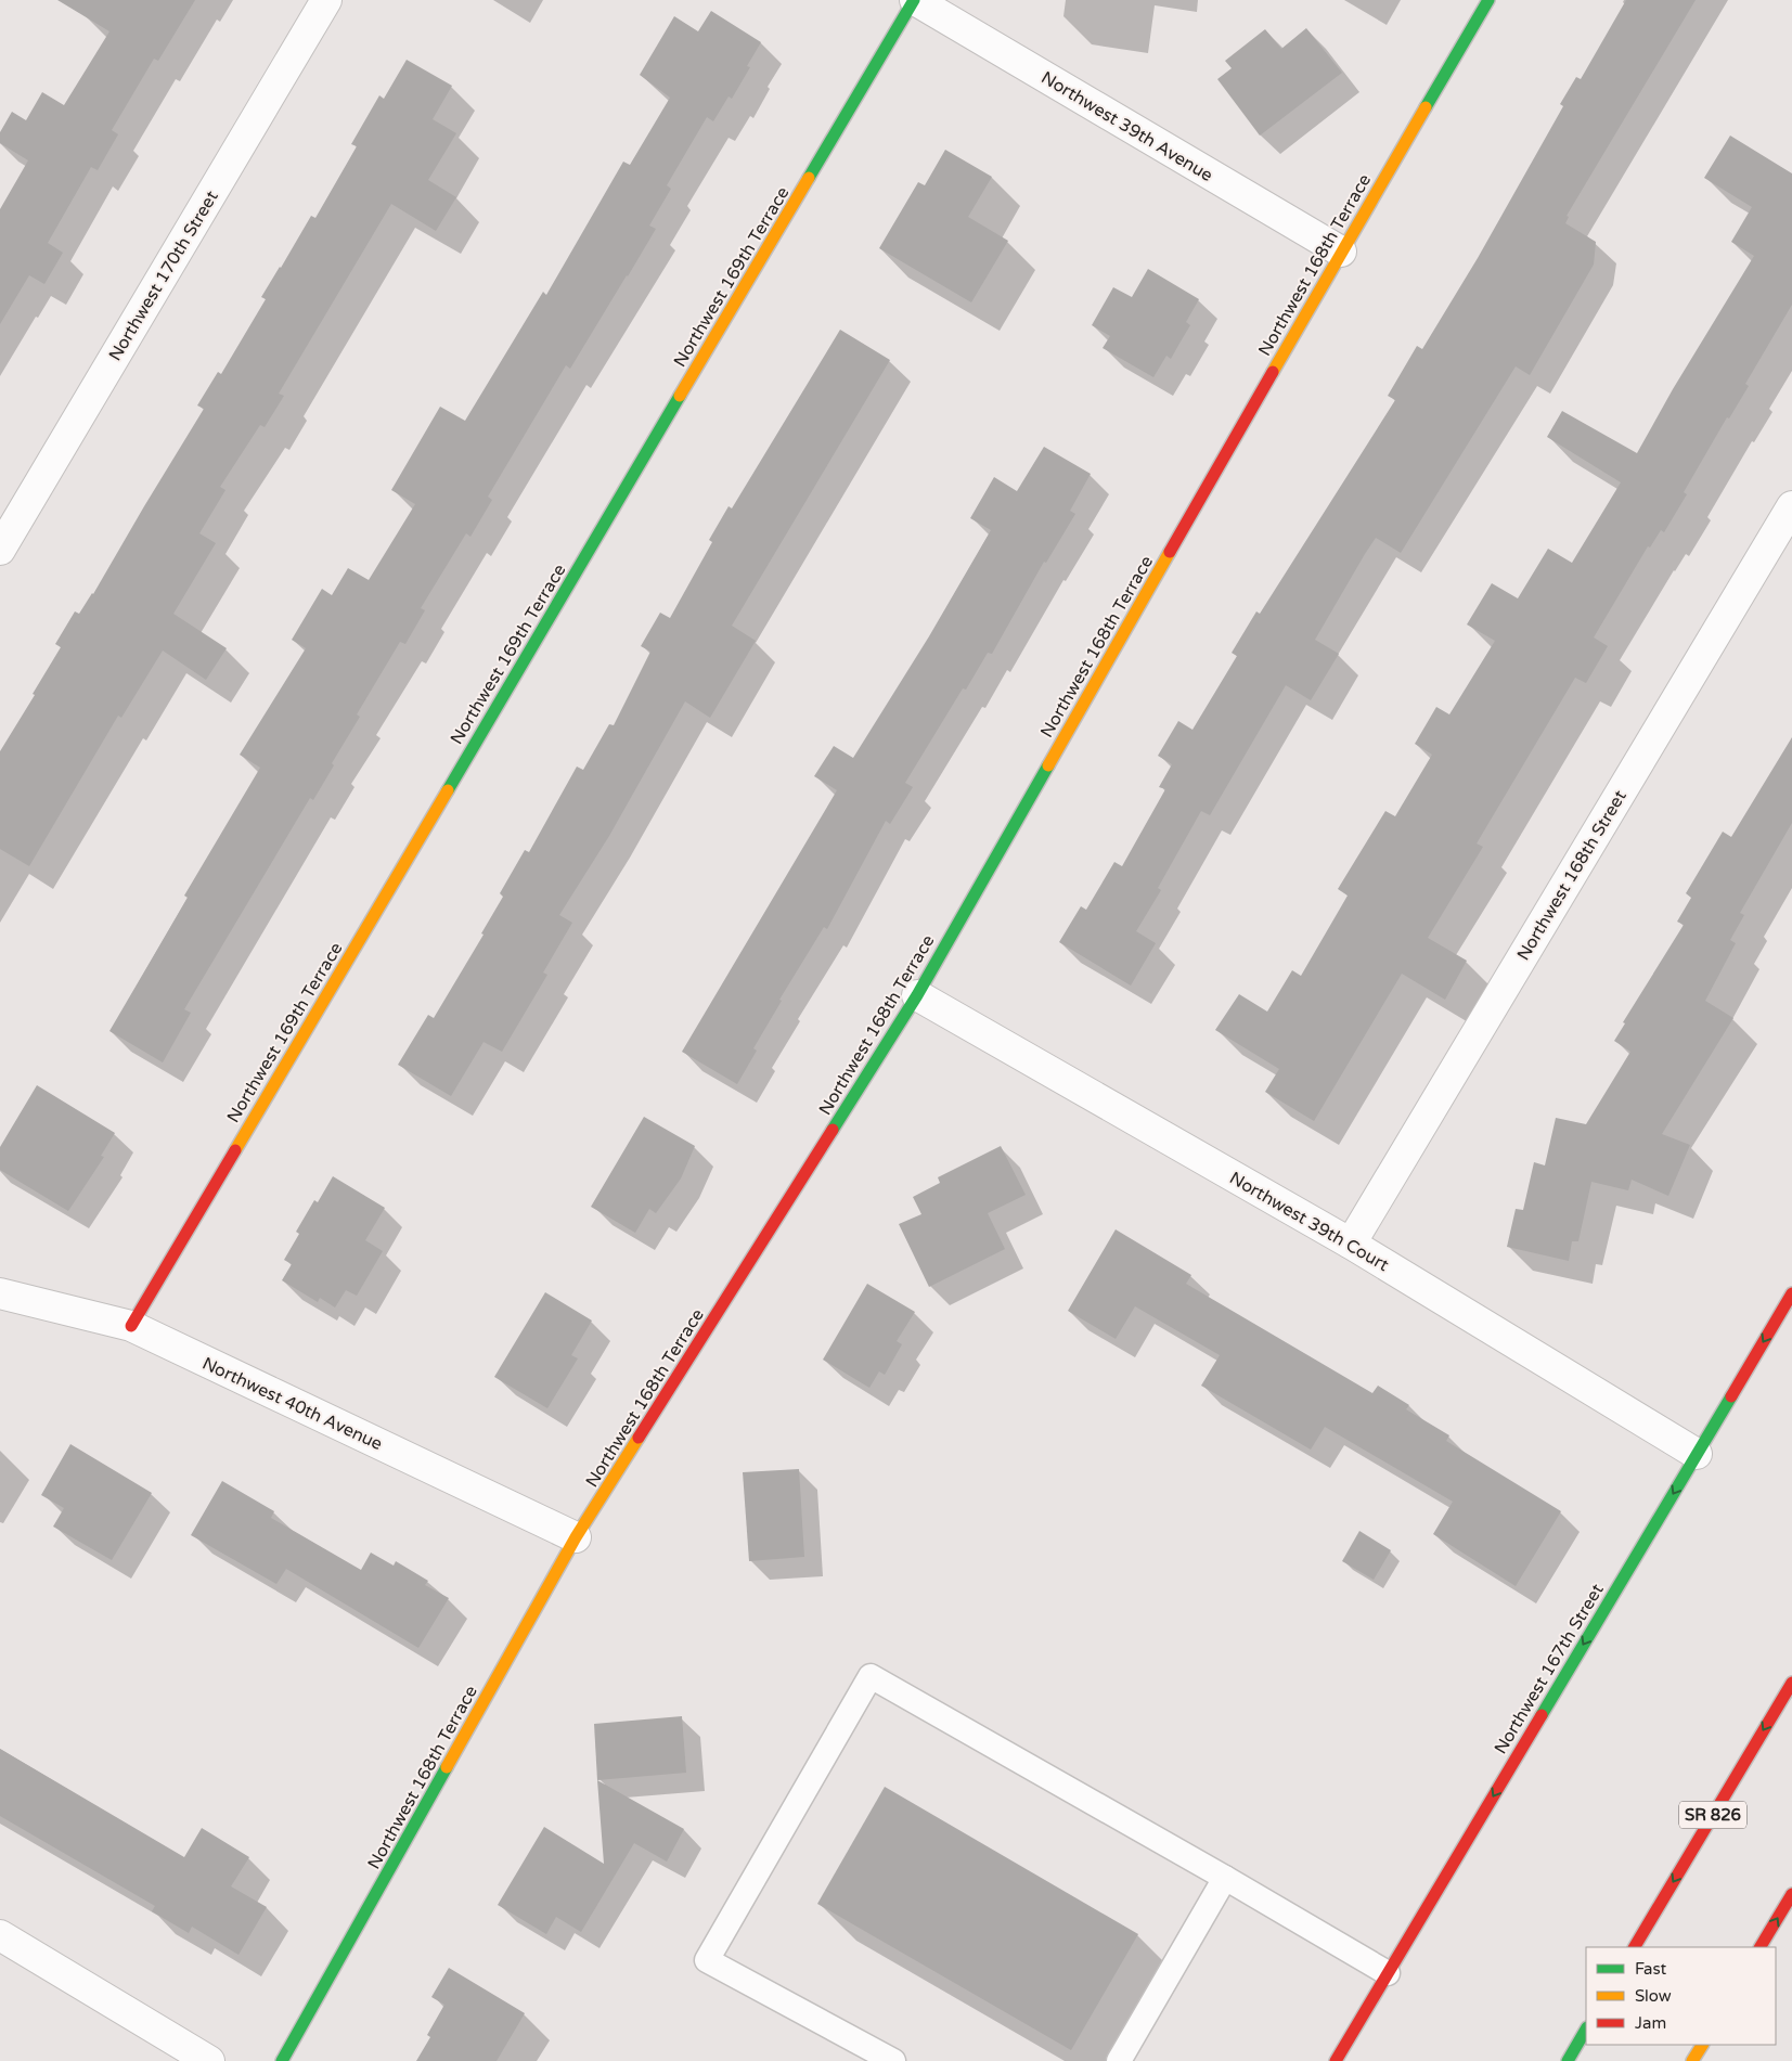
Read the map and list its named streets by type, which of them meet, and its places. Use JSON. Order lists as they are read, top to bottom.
{
  "streets": {
    "main road": [
      "Northwest 168th Terrace",
      "Northwest 169th Terrace",
      "Northwest 167th Street",
      "SR 826"
    ],
    "street": [
      "Northwest 39th Avenue",
      "Northwest 170th Street",
      "Northwest 168th Street",
      "Northwest 39th Court",
      "Northwest 40th Avenue"
    ]
  },
  "crossings": [
    ["Northwest 39th Avenue", "Northwest 168th Terrace"],
    ["Northwest 39th Avenue", "Northwest 169th Terrace"],
    ["Northwest 168th Terrace", "Northwest 39th Court"],
    ["Northwest 168th Terrace", "Northwest 40th Avenue"],
    ["Northwest 169th Terrace", "Northwest 40th Avenue"],
    ["Northwest 168th Street", "Northwest 39th Court"],
    ["Northwest 39th Court", "Northwest 167th Street"]
  ],
  "one_way": ["Northwest 167th Street"],
  "legend": ["Fast", "Slow", "Jam"]
}
